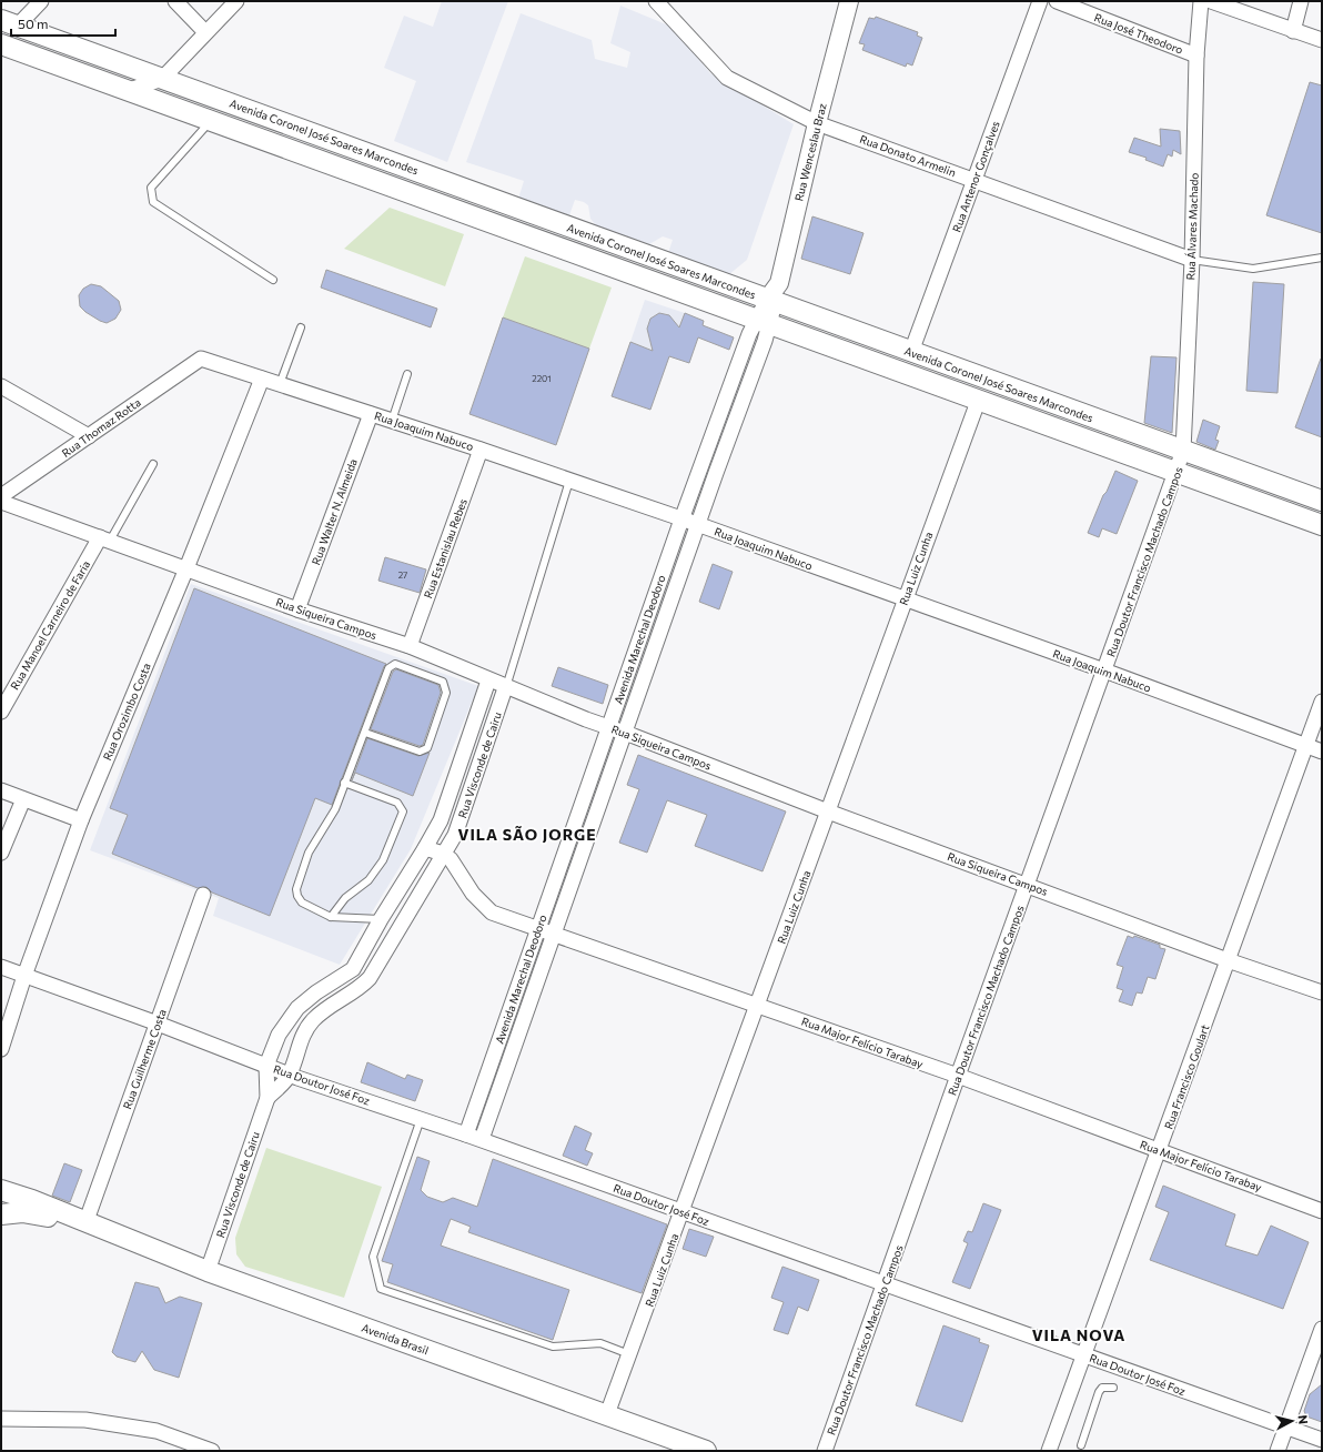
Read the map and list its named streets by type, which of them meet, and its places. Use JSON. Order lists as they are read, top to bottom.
{
  "streets": {
    "main road": ["Avenida Coronel José Soares Marcondes", "Avenida Brasil"],
    "street": [
      "Rua José Theodoro",
      "Rua Wenceslau Braz",
      "Rua Donato Armelin",
      "Rua Antenor Gonçalves",
      "Rua Álvares Machado",
      "Rua Thomaz Rotta",
      "Rua Joaquim Nabuco",
      "Rua Walter N. Almeida",
      "Rua Estanislau Rebes",
      "Rua Doutor Francisco Machado Campos",
      "Rua Luiz Cunha",
      "Rua Siqueira Campos",
      "Rua Manoel Carneiro de Faria",
      "Avenida Marechal Deodoro",
      "Rua Orozimbo Costa",
      "Rua Visconde de Cairu",
      "Rua Major Felício Tarabay",
      "Rua Guilherme Costa",
      "Rua Francisco Goulart",
      "Rua Doutor José Foz"
    ]
  },
  "crossings": [
    ["Rua José Theodoro", "Rua Álvares Machado"],
    ["Avenida Coronel José Soares Marcondes", "Rua Wenceslau Braz"],
    ["Avenida Coronel José Soares Marcondes", "Rua Antenor Gonçalves"],
    ["Avenida Coronel José Soares Marcondes", "Rua Álvares Machado"],
    ["Avenida Coronel José Soares Marcondes", "Rua Doutor Francisco Machado Campos"],
    ["Avenida Coronel José Soares Marcondes", "Rua Luiz Cunha"],
    ["Avenida Coronel José Soares Marcondes", "Avenida Marechal Deodoro"],
    ["Rua Wenceslau Braz", "Rua Donato Armelin"],
    ["Rua Wenceslau Braz", "Avenida Marechal Deodoro"],
    ["Rua Donato Armelin", "Rua Antenor Gonçalves"],
    ["Rua Donato Armelin", "Rua Álvares Machado"],
    ["Rua Álvares Machado", "Rua Doutor Francisco Machado Campos"],
    ["Rua Thomaz Rotta", "Rua Joaquim Nabuco"],
    ["Rua Joaquim Nabuco", "Rua Walter N. Almeida"],
    ["Rua Joaquim Nabuco", "Rua Estanislau Rebes"],
    ["Rua Joaquim Nabuco", "Rua Doutor Francisco Machado Campos"],
    ["Rua Joaquim Nabuco", "Rua Luiz Cunha"],
    ["Rua Joaquim Nabuco", "Avenida Marechal Deodoro"],
    ["Rua Joaquim Nabuco", "Rua Orozimbo Costa"],
    ["Rua Joaquim Nabuco", "Rua Visconde de Cairu"],
    ["Rua Joaquim Nabuco", "Rua Francisco Goulart"],
    ["Rua Walter N. Almeida", "Rua Siqueira Campos"],
    ["Rua Estanislau Rebes", "Rua Siqueira Campos"],
    ["Rua Doutor Francisco Machado Campos", "Rua Siqueira Campos"],
    ["Rua Doutor Francisco Machado Campos", "Rua Major Felício Tarabay"],
    ["Rua Doutor Francisco Machado Campos", "Rua Doutor José Foz"],
    ["Rua Luiz Cunha", "Rua Siqueira Campos"],
    ["Rua Luiz Cunha", "Rua Major Felício Tarabay"],
    ["Rua Luiz Cunha", "Rua Doutor José Foz"],
    ["Rua Luiz Cunha", "Avenida Brasil"],
    ["Rua Siqueira Campos", "Rua Manoel Carneiro de Faria"],
    ["Rua Siqueira Campos", "Avenida Marechal Deodoro"],
    ["Rua Siqueira Campos", "Rua Orozimbo Costa"],
    ["Rua Siqueira Campos", "Rua Visconde de Cairu"],
    ["Rua Siqueira Campos", "Rua Francisco Goulart"],
    ["Avenida Marechal Deodoro", "Rua Major Felício Tarabay"],
    ["Avenida Marechal Deodoro", "Rua Doutor José Foz"],
    ["Rua Orozimbo Costa", "Rua Doutor José Foz"],
    ["Rua Visconde de Cairu", "Rua Major Felício Tarabay"],
    ["Rua Visconde de Cairu", "Rua Doutor José Foz"],
    ["Rua Visconde de Cairu", "Avenida Brasil"],
    ["Rua Major Felício Tarabay", "Rua Francisco Goulart"],
    ["Rua Guilherme Costa", "Rua Doutor José Foz"],
    ["Rua Guilherme Costa", "Avenida Brasil"],
    ["Rua Francisco Goulart", "Rua Doutor José Foz"]
  ],
  "districts": ["VILA SÃO JORGE", "VILA NOVA"],
  "house_numbers": ["2201", "27"],
  "scale_bar": "50 m",
  "north": "right"
}
